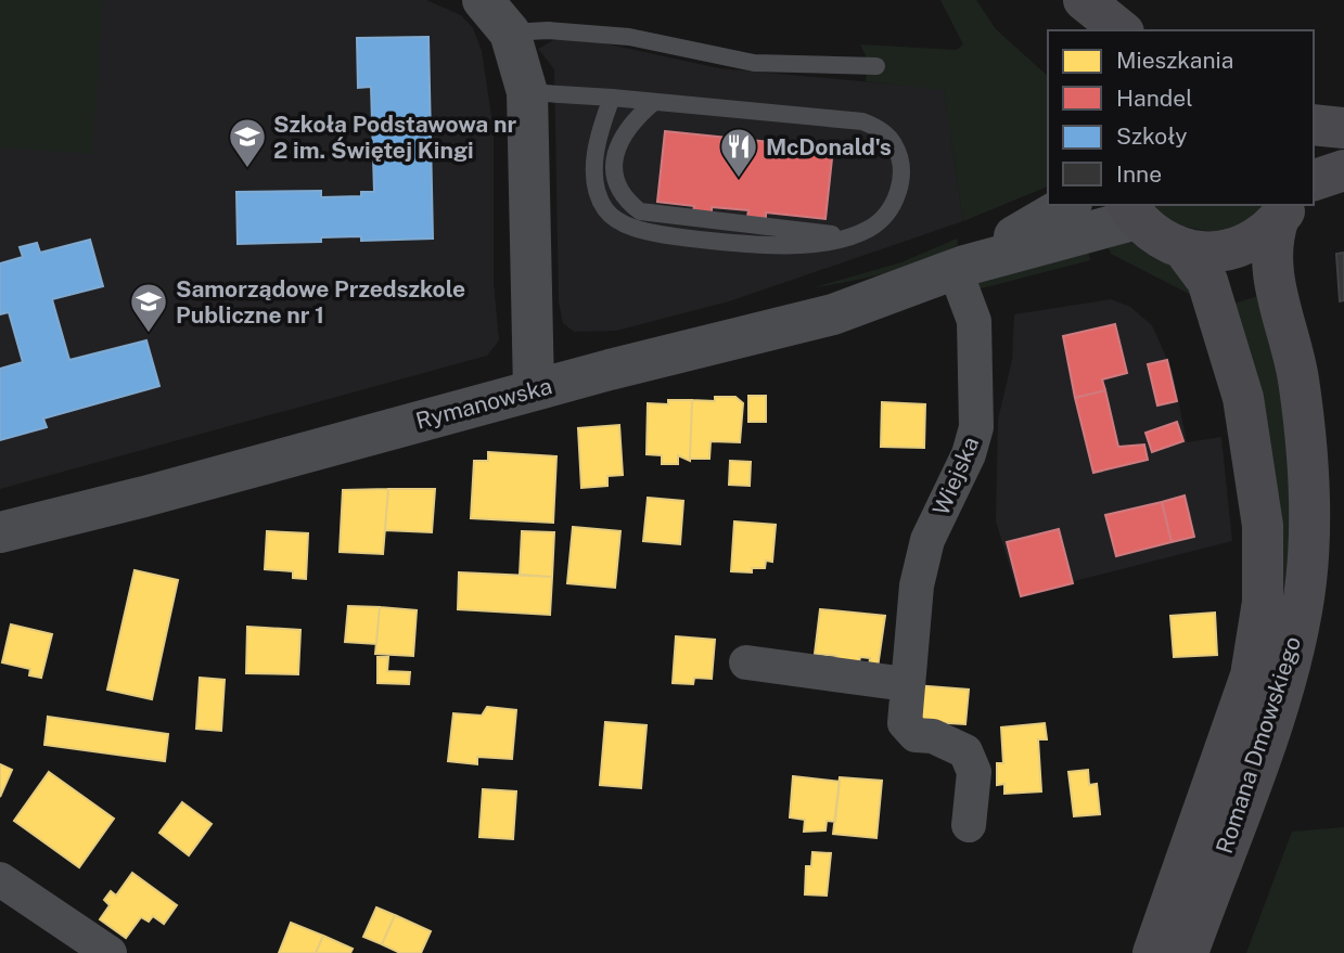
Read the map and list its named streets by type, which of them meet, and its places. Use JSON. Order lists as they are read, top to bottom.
{
  "streets": {
    "main road": ["Romana Dmowskiego"],
    "street": ["Rymanowska", "Wiejska"]
  },
  "crossings": [
    ["Rymanowska", "Wiejska"]
  ],
  "places": {
    "school or university": ["Szkoła Podstawowa nr 2 im. Świętej Kingi", "Samorządowe Przedszkole Publiczne nr 1"],
    "restaurant": ["McDonald's"]
  },
  "legend": [
    "Mieszkania",
    "Handel",
    "Szkoły",
    "Inne"
  ]
}
